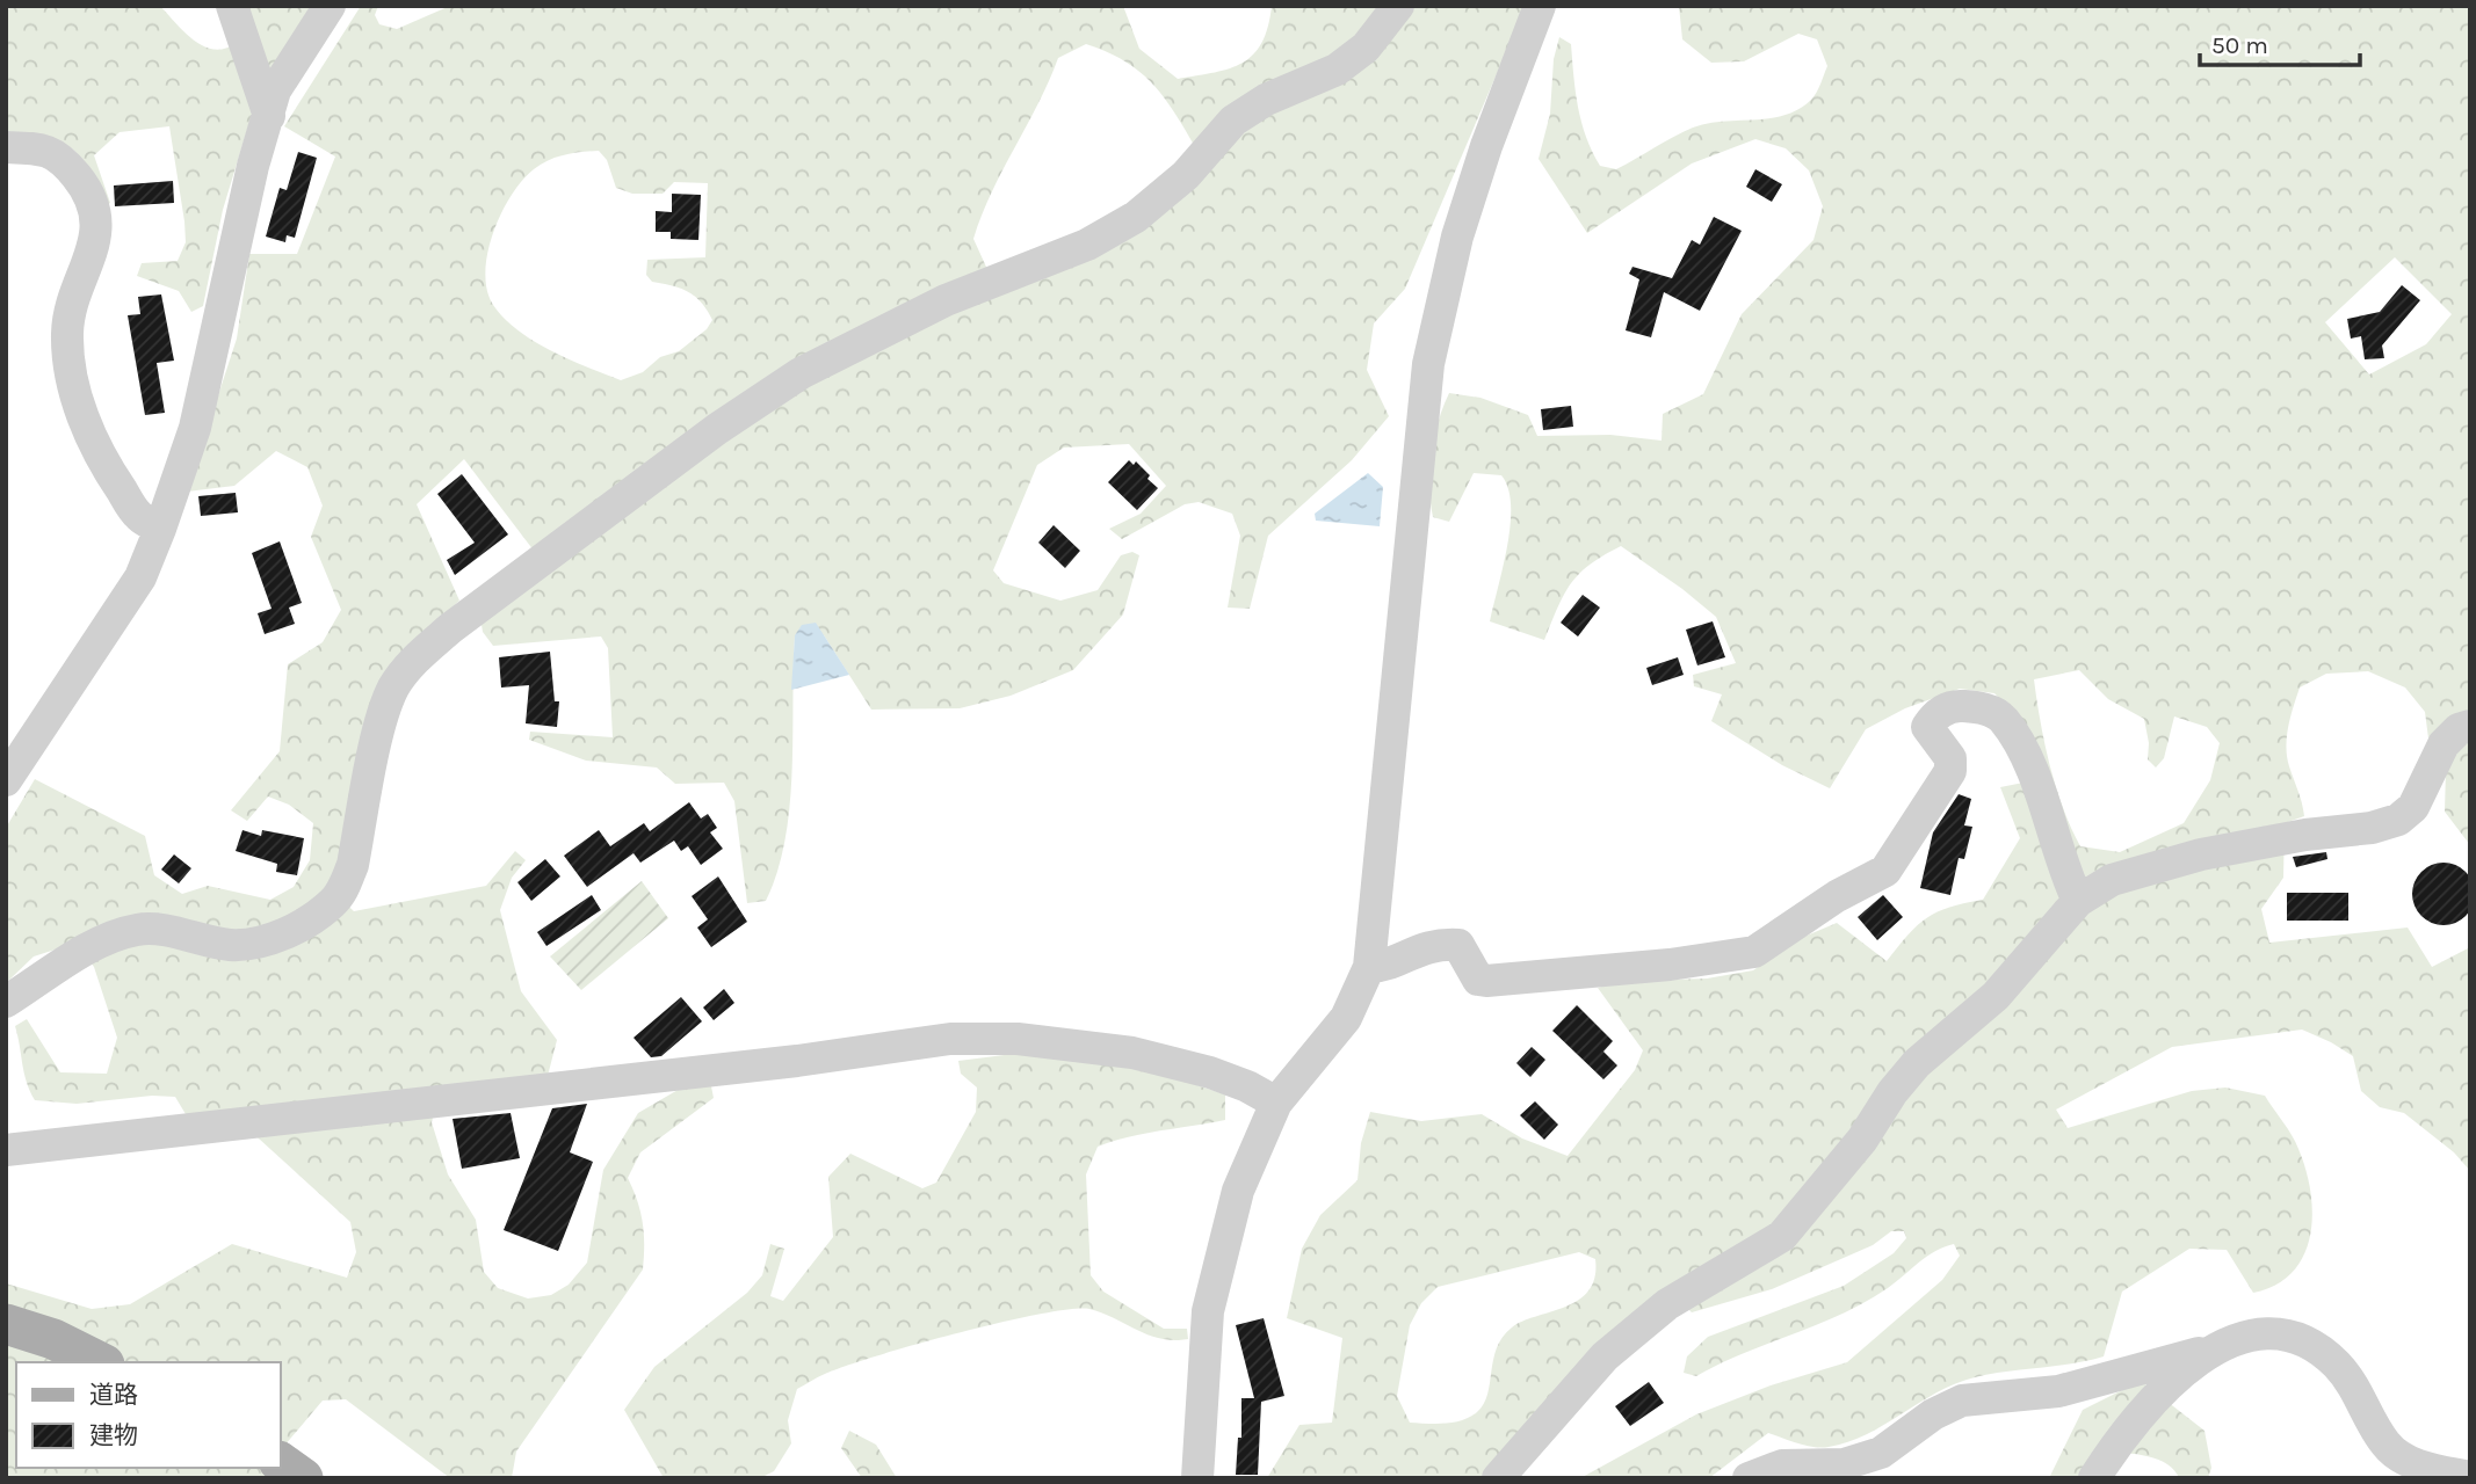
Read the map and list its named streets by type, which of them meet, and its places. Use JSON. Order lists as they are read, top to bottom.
{
  "legend": ["道路", "建物"],
  "scale_bar": "50 m"
}
